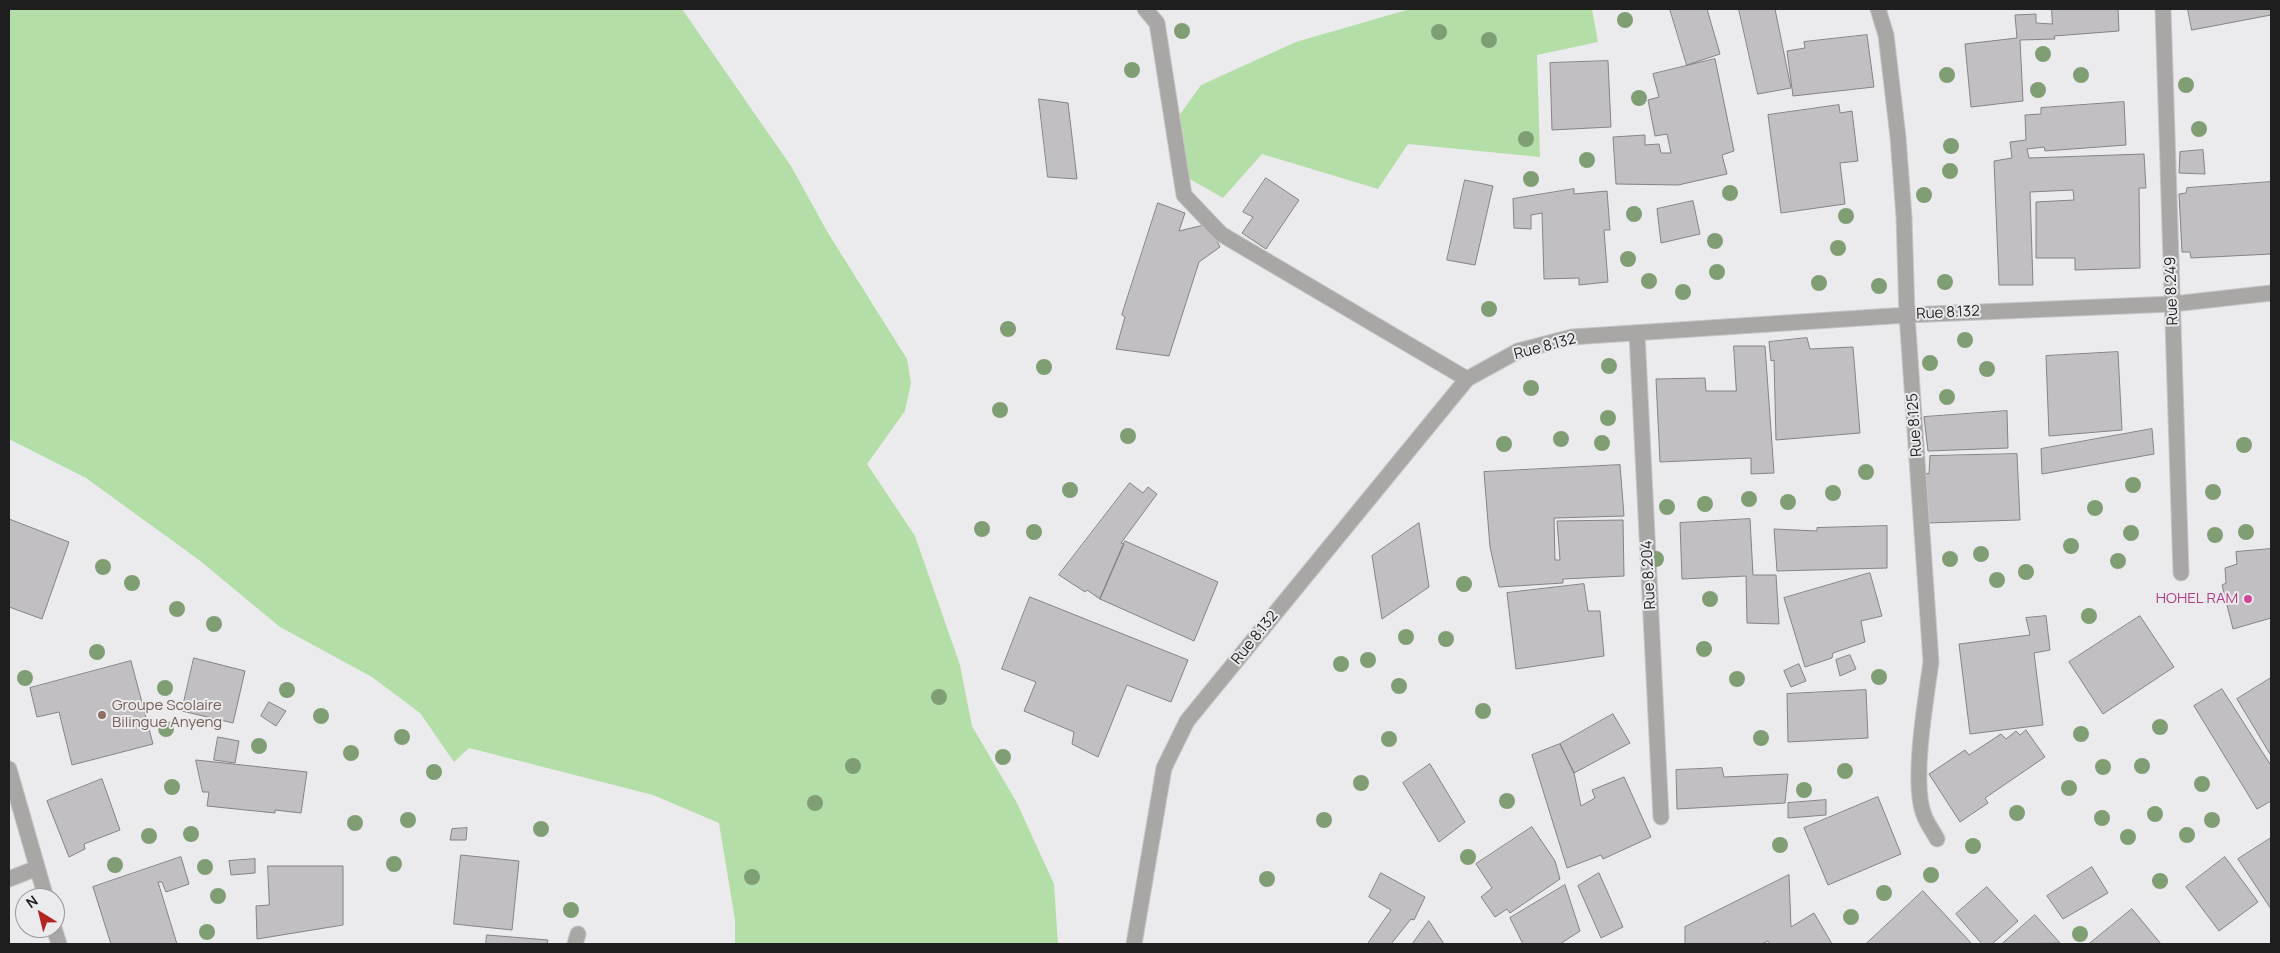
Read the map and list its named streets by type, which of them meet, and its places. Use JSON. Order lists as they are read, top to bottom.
{
  "streets": {
    "street": [
      "Rue 8.249",
      "Rue 8.132",
      "Rue 8.125",
      "Rue 8.204"
    ]
  },
  "crossings": [
    ["Rue 8.249", "Rue 8.132"],
    ["Rue 8.132", "Rue 8.125"],
    ["Rue 8.132", "Rue 8.204"]
  ],
  "places": ["HOHEL RAM", "Groupe Scolaire Bilingue Anyeng"],
  "north": "top left"
}
